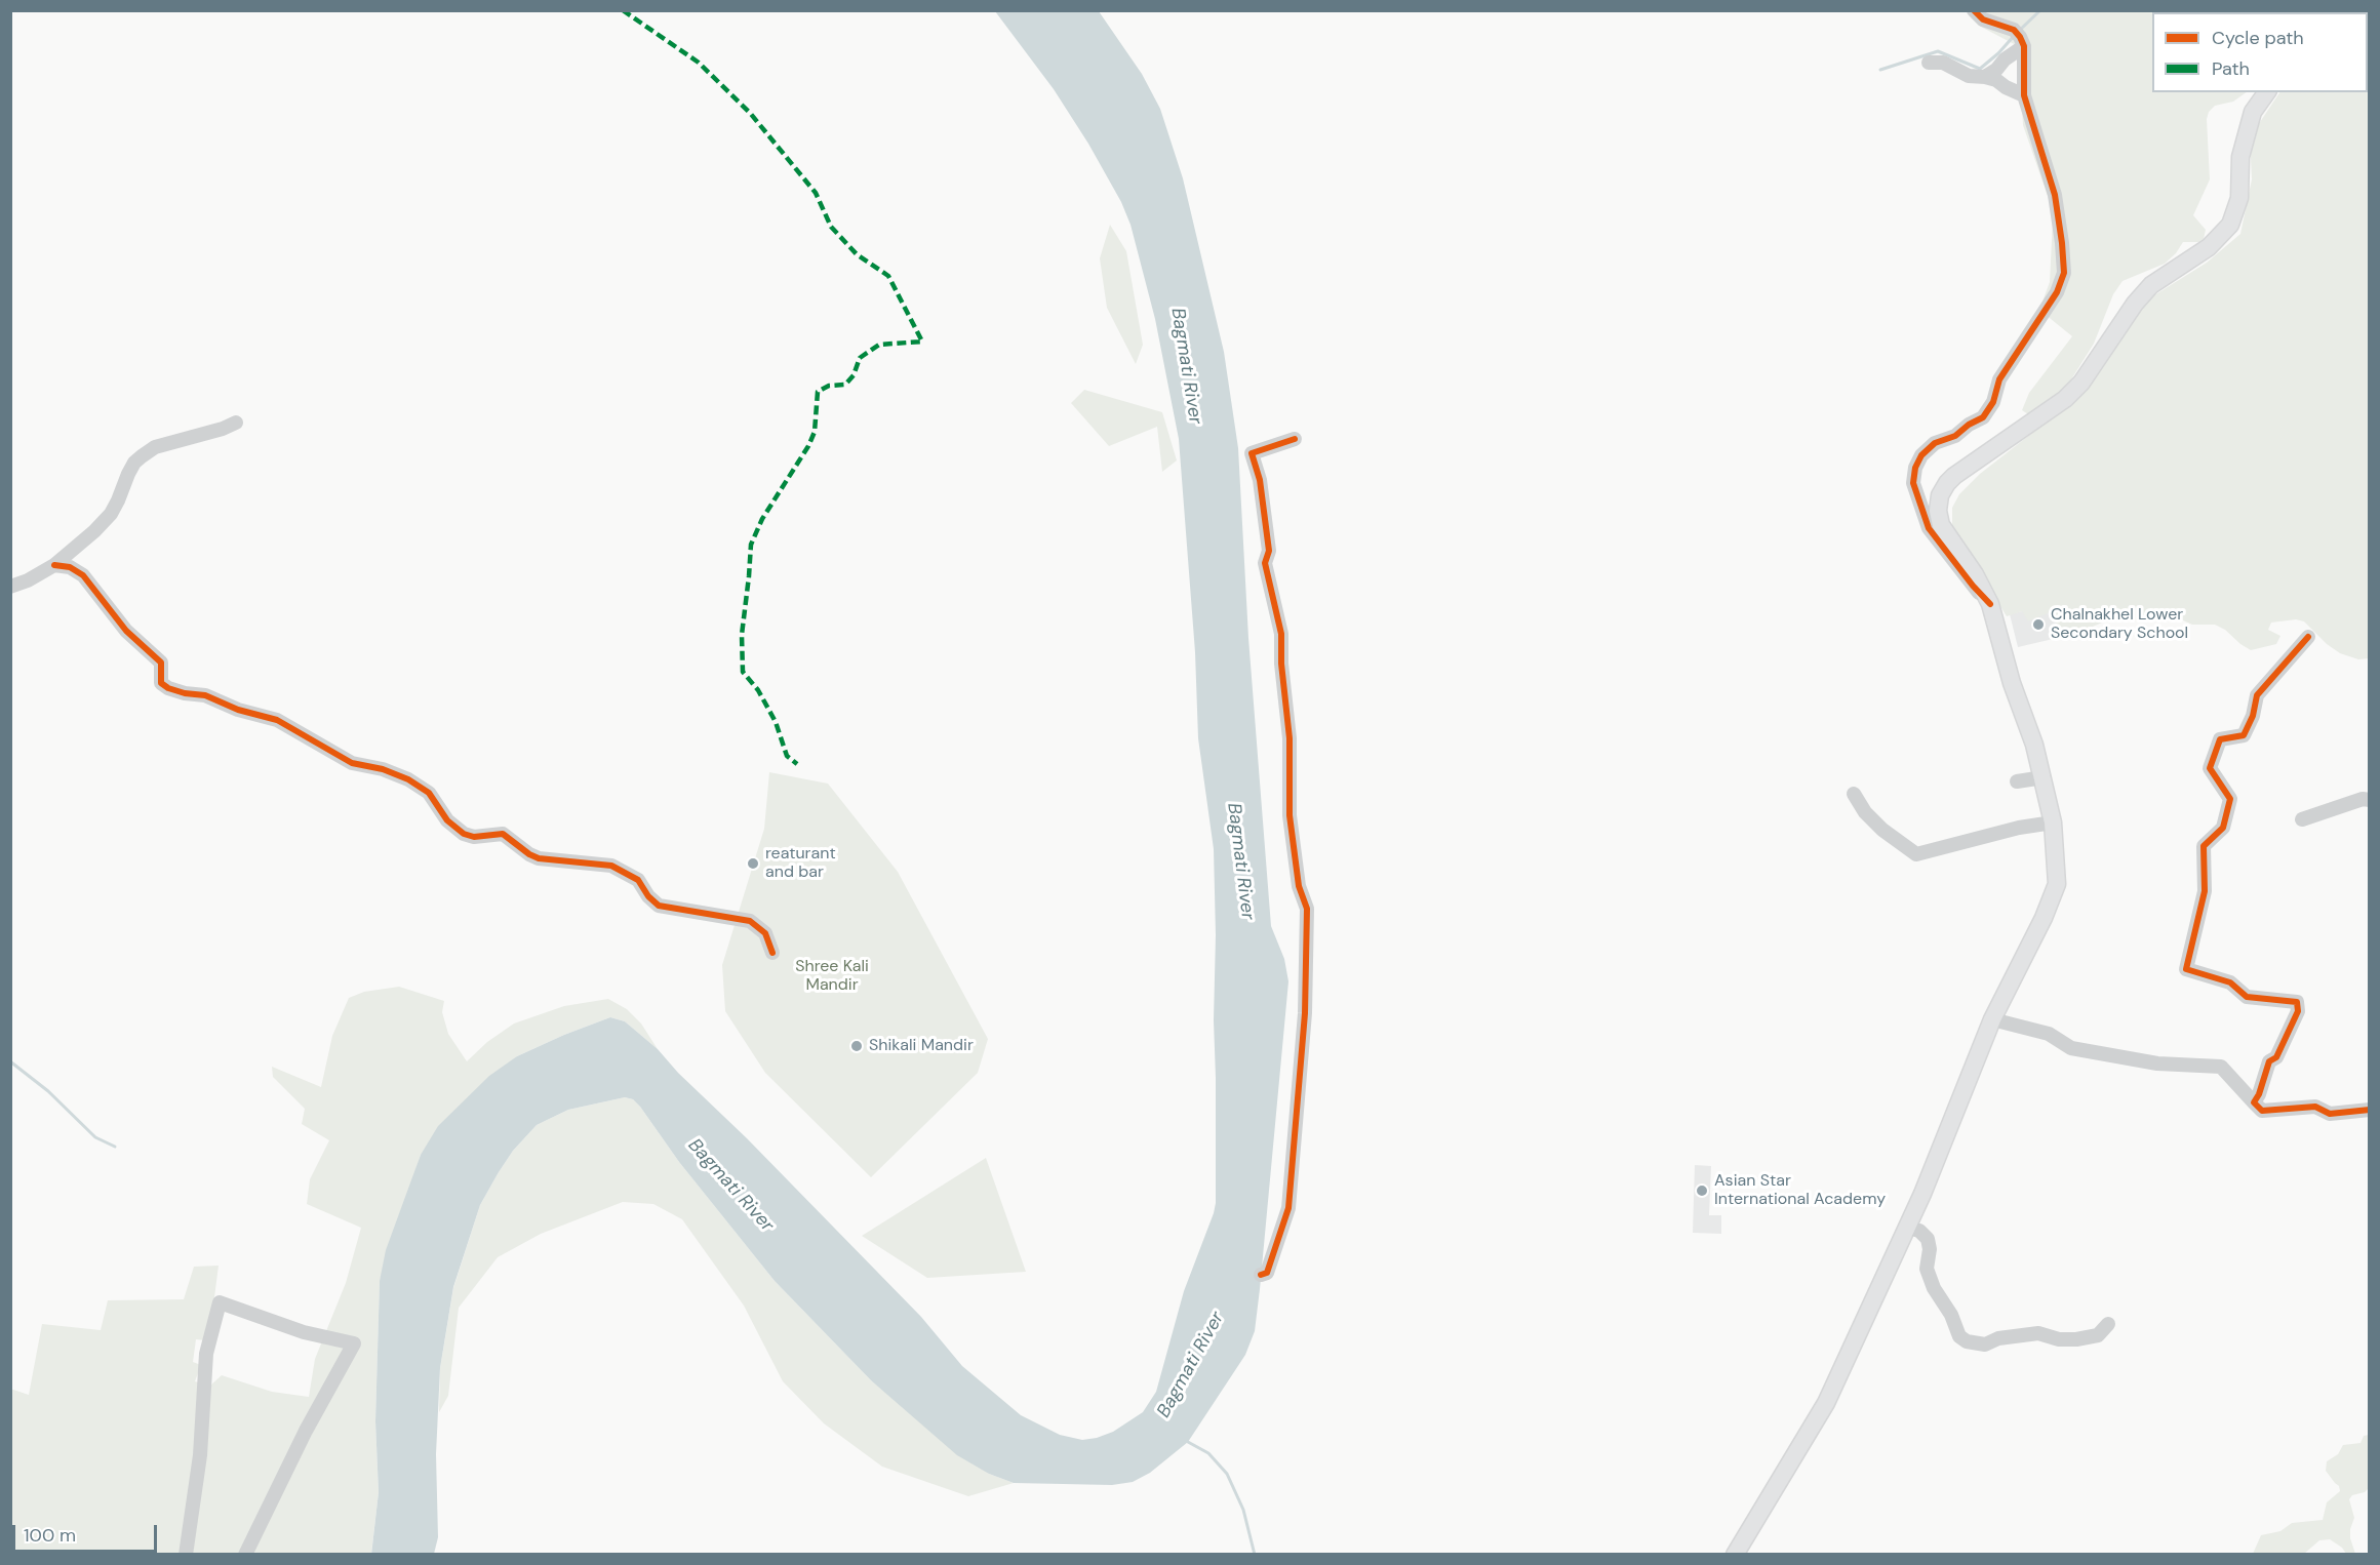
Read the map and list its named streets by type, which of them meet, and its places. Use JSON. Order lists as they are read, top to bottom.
{
  "water": ["Bagmati River"],
  "parks": ["Shree Kali Mandir"],
  "places": [
    "Chalnakhel Lower Secondary School",
    "reaturant and bar",
    "Shikali Mandir",
    "Asian Star International Academy"
  ],
  "legend": ["Cycle path", "Path"],
  "scale_bar": "100 m"
}
